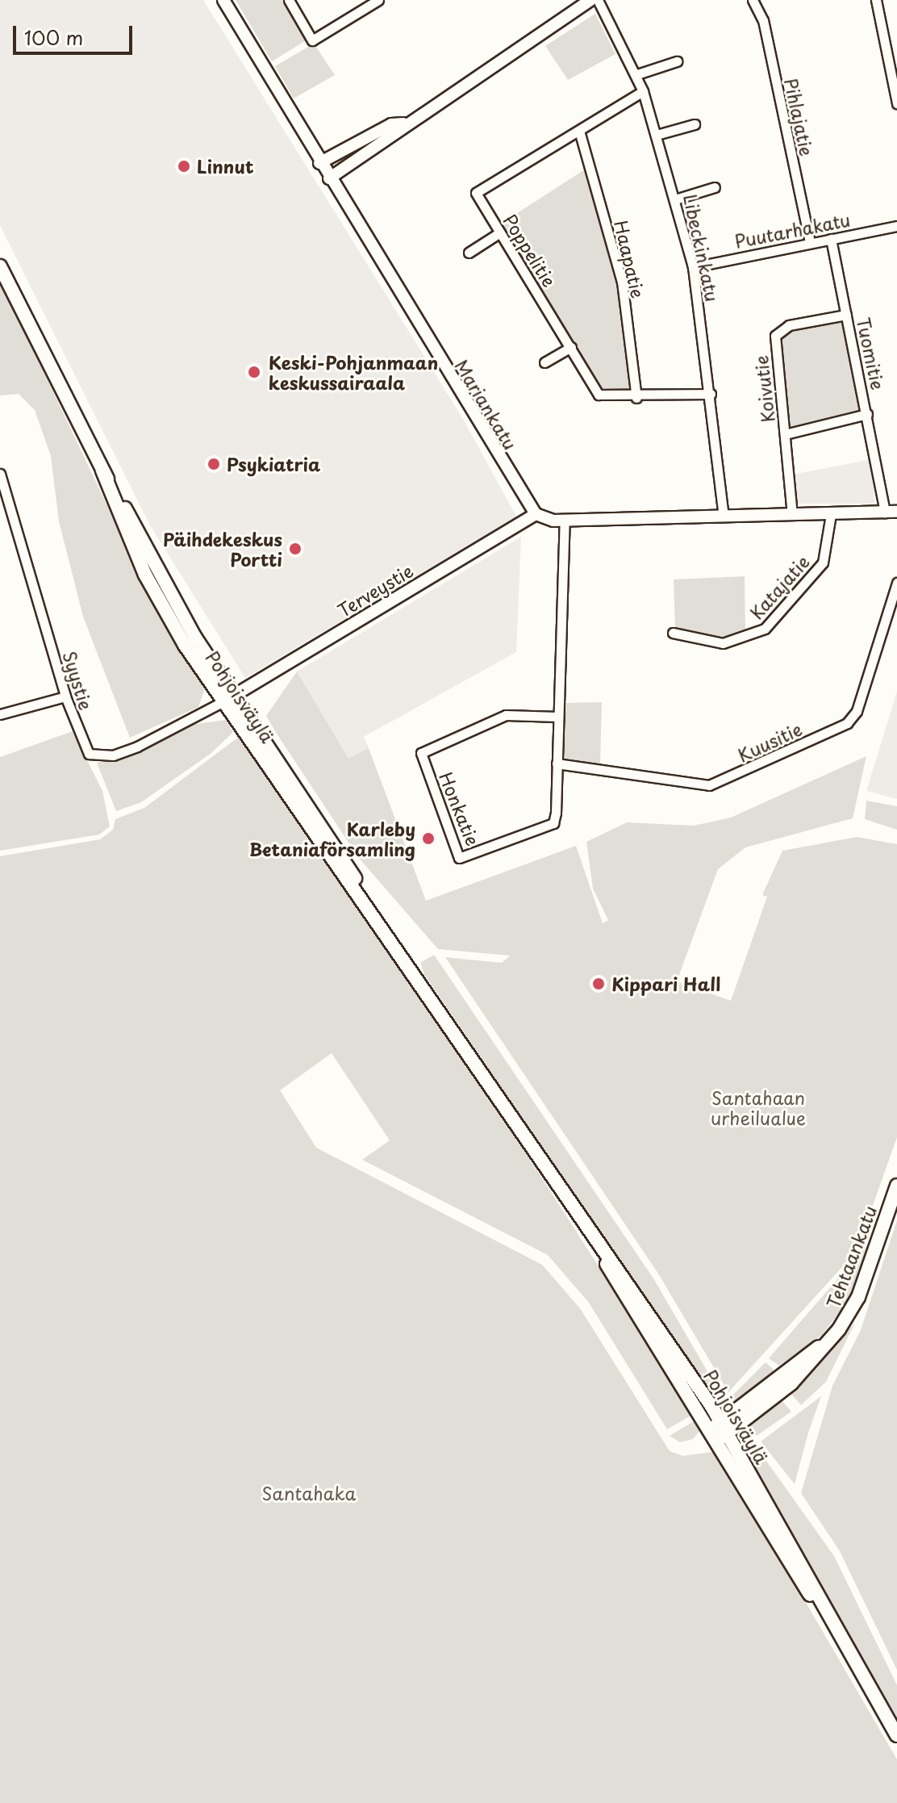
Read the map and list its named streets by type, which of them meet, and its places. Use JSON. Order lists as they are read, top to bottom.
{
  "streets": {
    "main road": ["Pohjoisväylä", "Tehtaankatu"],
    "street": [
      "Pihlajatie",
      "Puutarhakatu",
      "Libeckinkatu",
      "Poppelitie",
      "Haapatie",
      "Tuomitie",
      "Koivutie",
      "Mariankatu",
      "Katajatie",
      "Terveystie",
      "Syystie",
      "Kuusitie",
      "Honkatie"
    ]
  },
  "crossings": [
    ["Pihlajatie", "Puutarhakatu"],
    ["Puutarhakatu", "Libeckinkatu"],
    ["Puutarhakatu", "Tuomitie"],
    ["Libeckinkatu", "Poppelitie"],
    ["Poppelitie", "Haapatie"],
    ["Tuomitie", "Koivutie"],
    ["Mariankatu", "Terveystie"],
    ["Terveystie", "Syystie"],
    ["Terveystie", "Pohjoisväylä"],
    ["Syystie", "Pohjoisväylä"],
    ["Pohjoisväylä", "Tehtaankatu"],
    ["Kuusitie", "Honkatie"]
  ],
  "parks": ["Santahaan urheilualue", "Santahaka"],
  "places": [
    "Linnut",
    "Keski-Pohjanmaan keskussairaala",
    "Psykiatria",
    "Päihdekeskus Portti",
    "Karleby Betaniaförsamling",
    "Kippari Hall"
  ],
  "scale_bar": "100 m"
}
